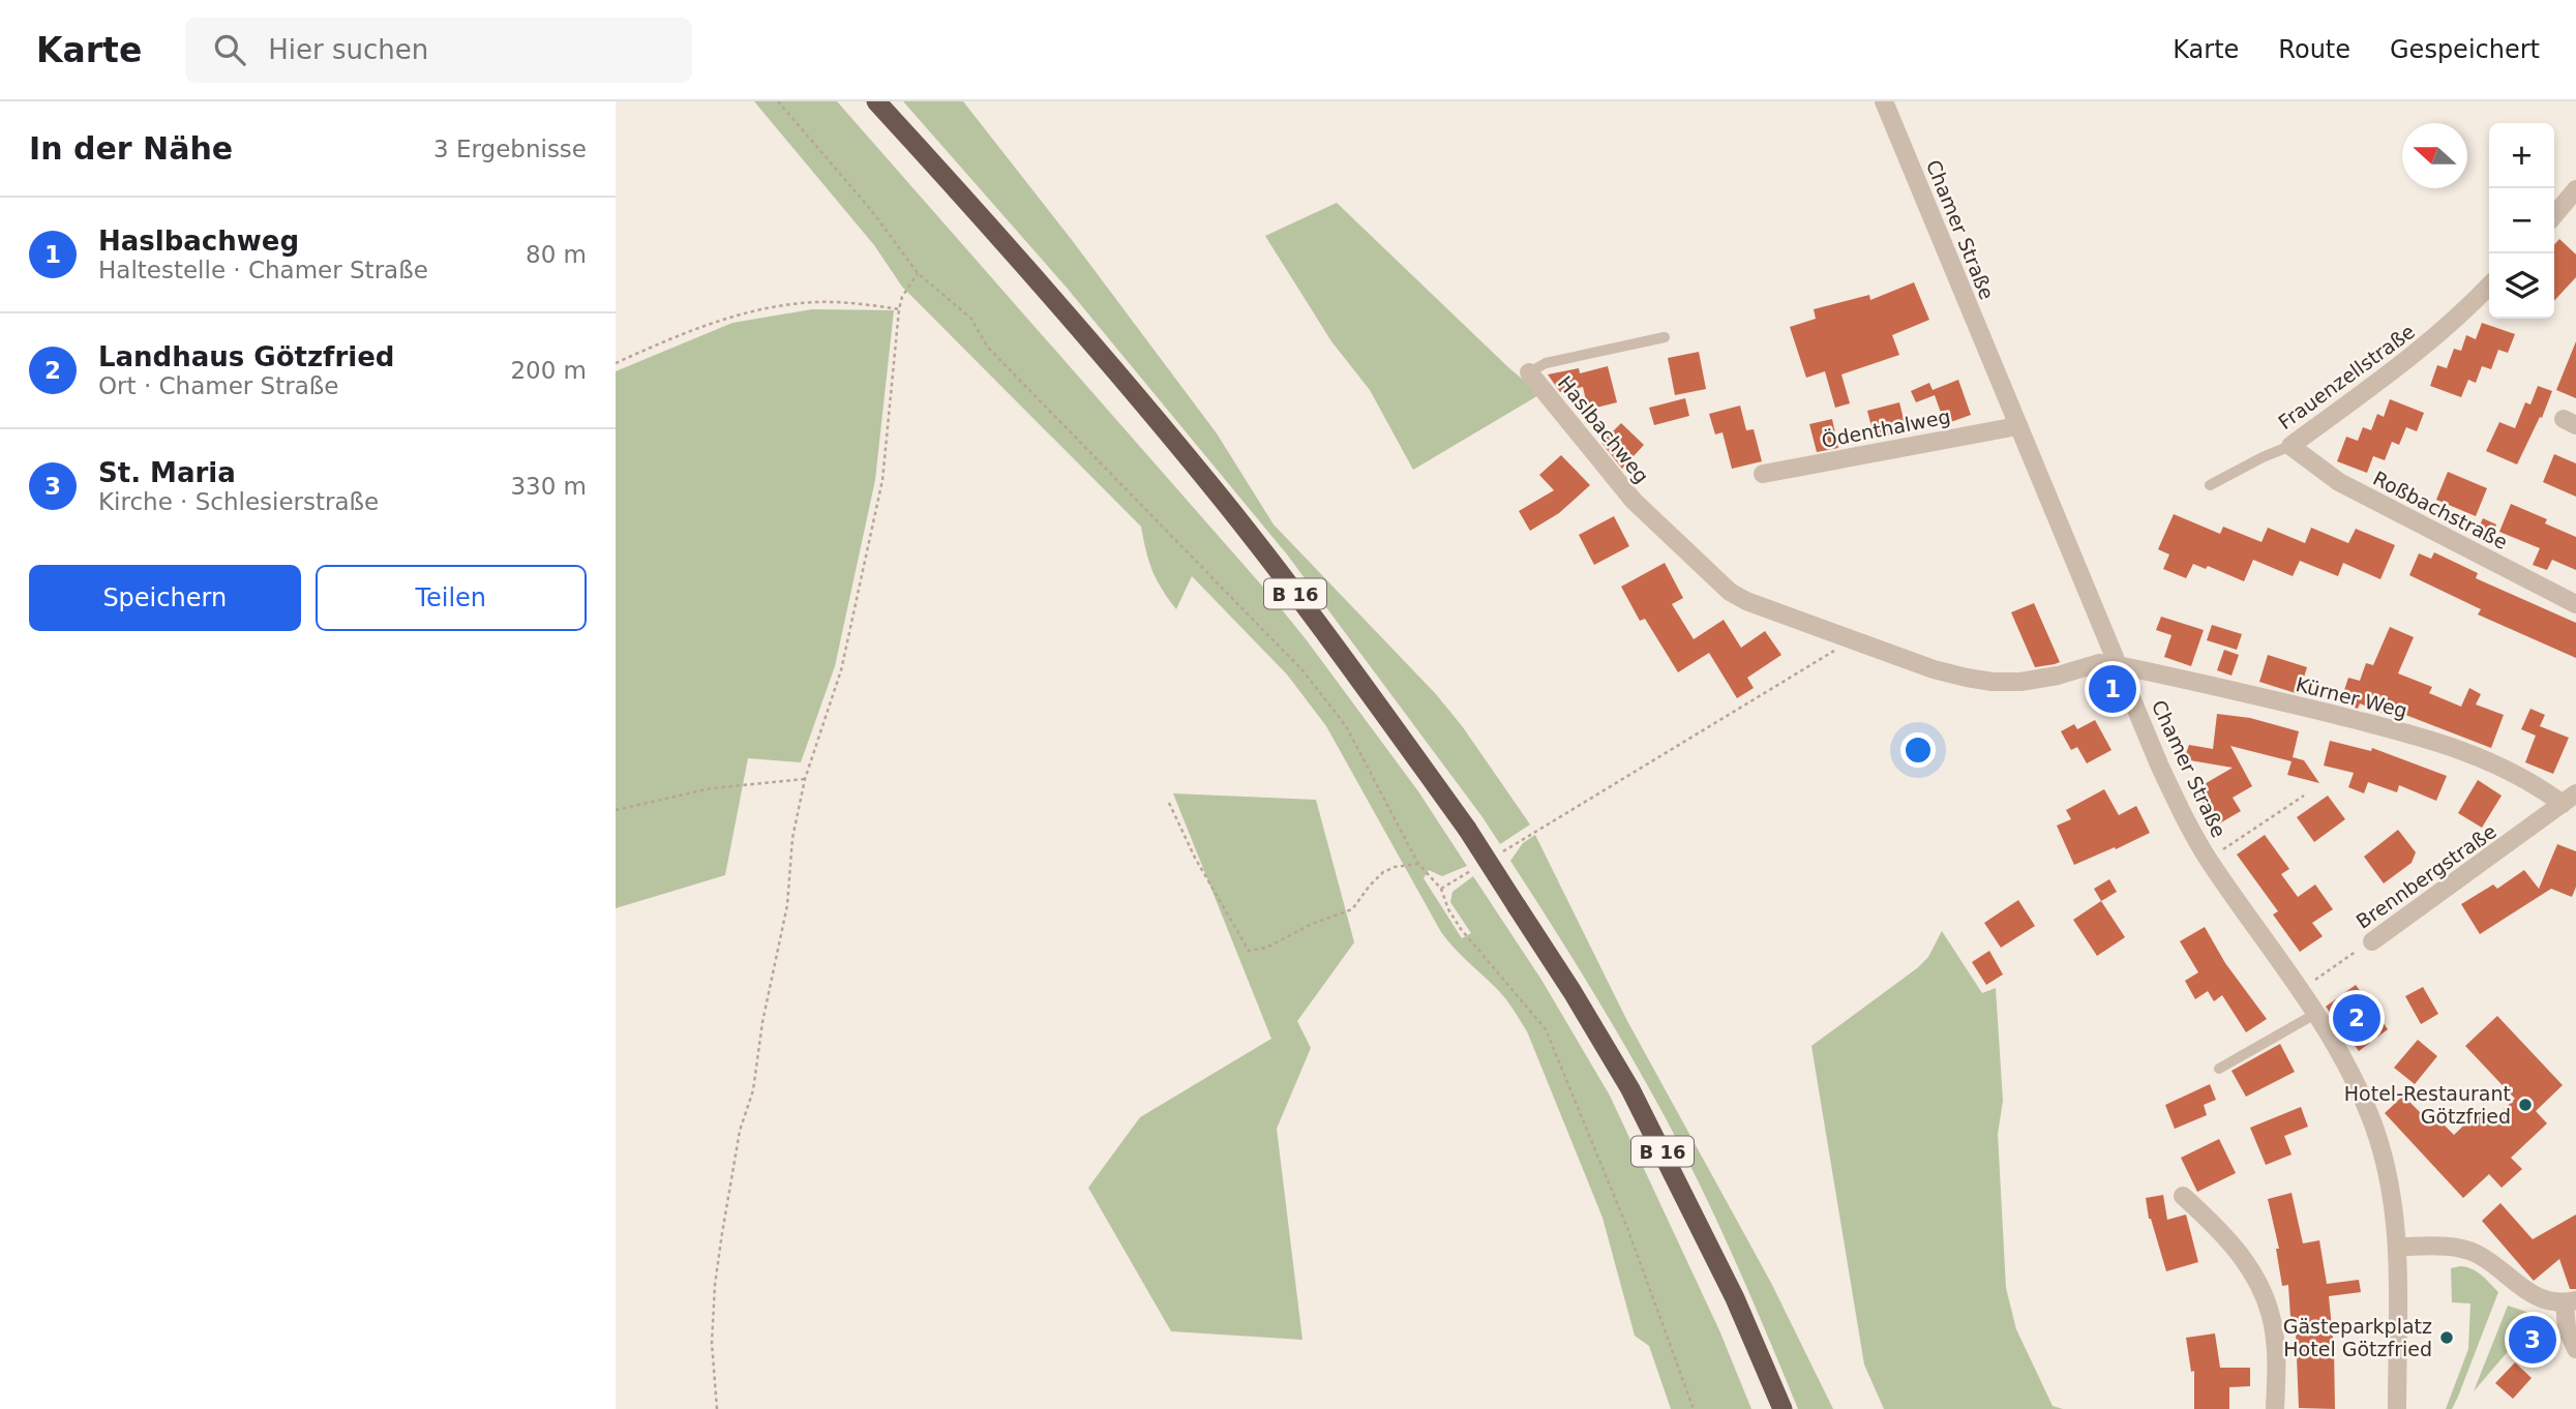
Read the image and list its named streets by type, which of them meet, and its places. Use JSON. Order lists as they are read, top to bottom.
{
  "streets": {
    "highway": ["B 16"],
    "street": [
      "Chamer Straße",
      "Frauenzellstraße",
      "Ödenthalweg",
      "Haslbachweg",
      "Roßbachstraße",
      "Kürner Weg",
      "Brennbergstraße"
    ]
  },
  "crossings": [
    ["Chamer Straße", "Ödenthalweg"],
    ["Chamer Straße", "Haslbachweg"],
    ["Chamer Straße", "Kürner Weg"],
    ["Chamer Straße", "Brennbergstraße"],
    ["Frauenzellstraße", "Roßbachstraße"],
    ["Haslbachweg", "Kürner Weg"],
    ["Kürner Weg", "Brennbergstraße"]
  ],
  "places": ["Hotel-Restaurant Götzfried", "Gästeparkplatz Hotel Götzfried"],
  "north": "left",
  "page": {
    "header": "Karte",
    "search": "Hier suchen",
    "nav": ["Karte", "Route", "Gespeichert"],
    "heading": ["In der Nähe", "3 Ergebnisse"],
    "map_buttons": ["+", "−"],
    "list": [
      {
        "mark": "1",
        "name": "Haslbachweg",
        "note": "Haltestelle · Chamer Straße",
        "value": "80 m"
      },
      {
        "mark": "2",
        "name": "Landhaus Götzfried",
        "note": "Ort · Chamer Straße",
        "value": "200 m"
      },
      {
        "mark": "3",
        "name": "St. Maria",
        "note": "Kirche · Schlesierstraße",
        "value": "330 m"
      }
    ],
    "buttons": ["Speichern", "Teilen"],
    "pins": ["1", "2", "3"]
  }
}
